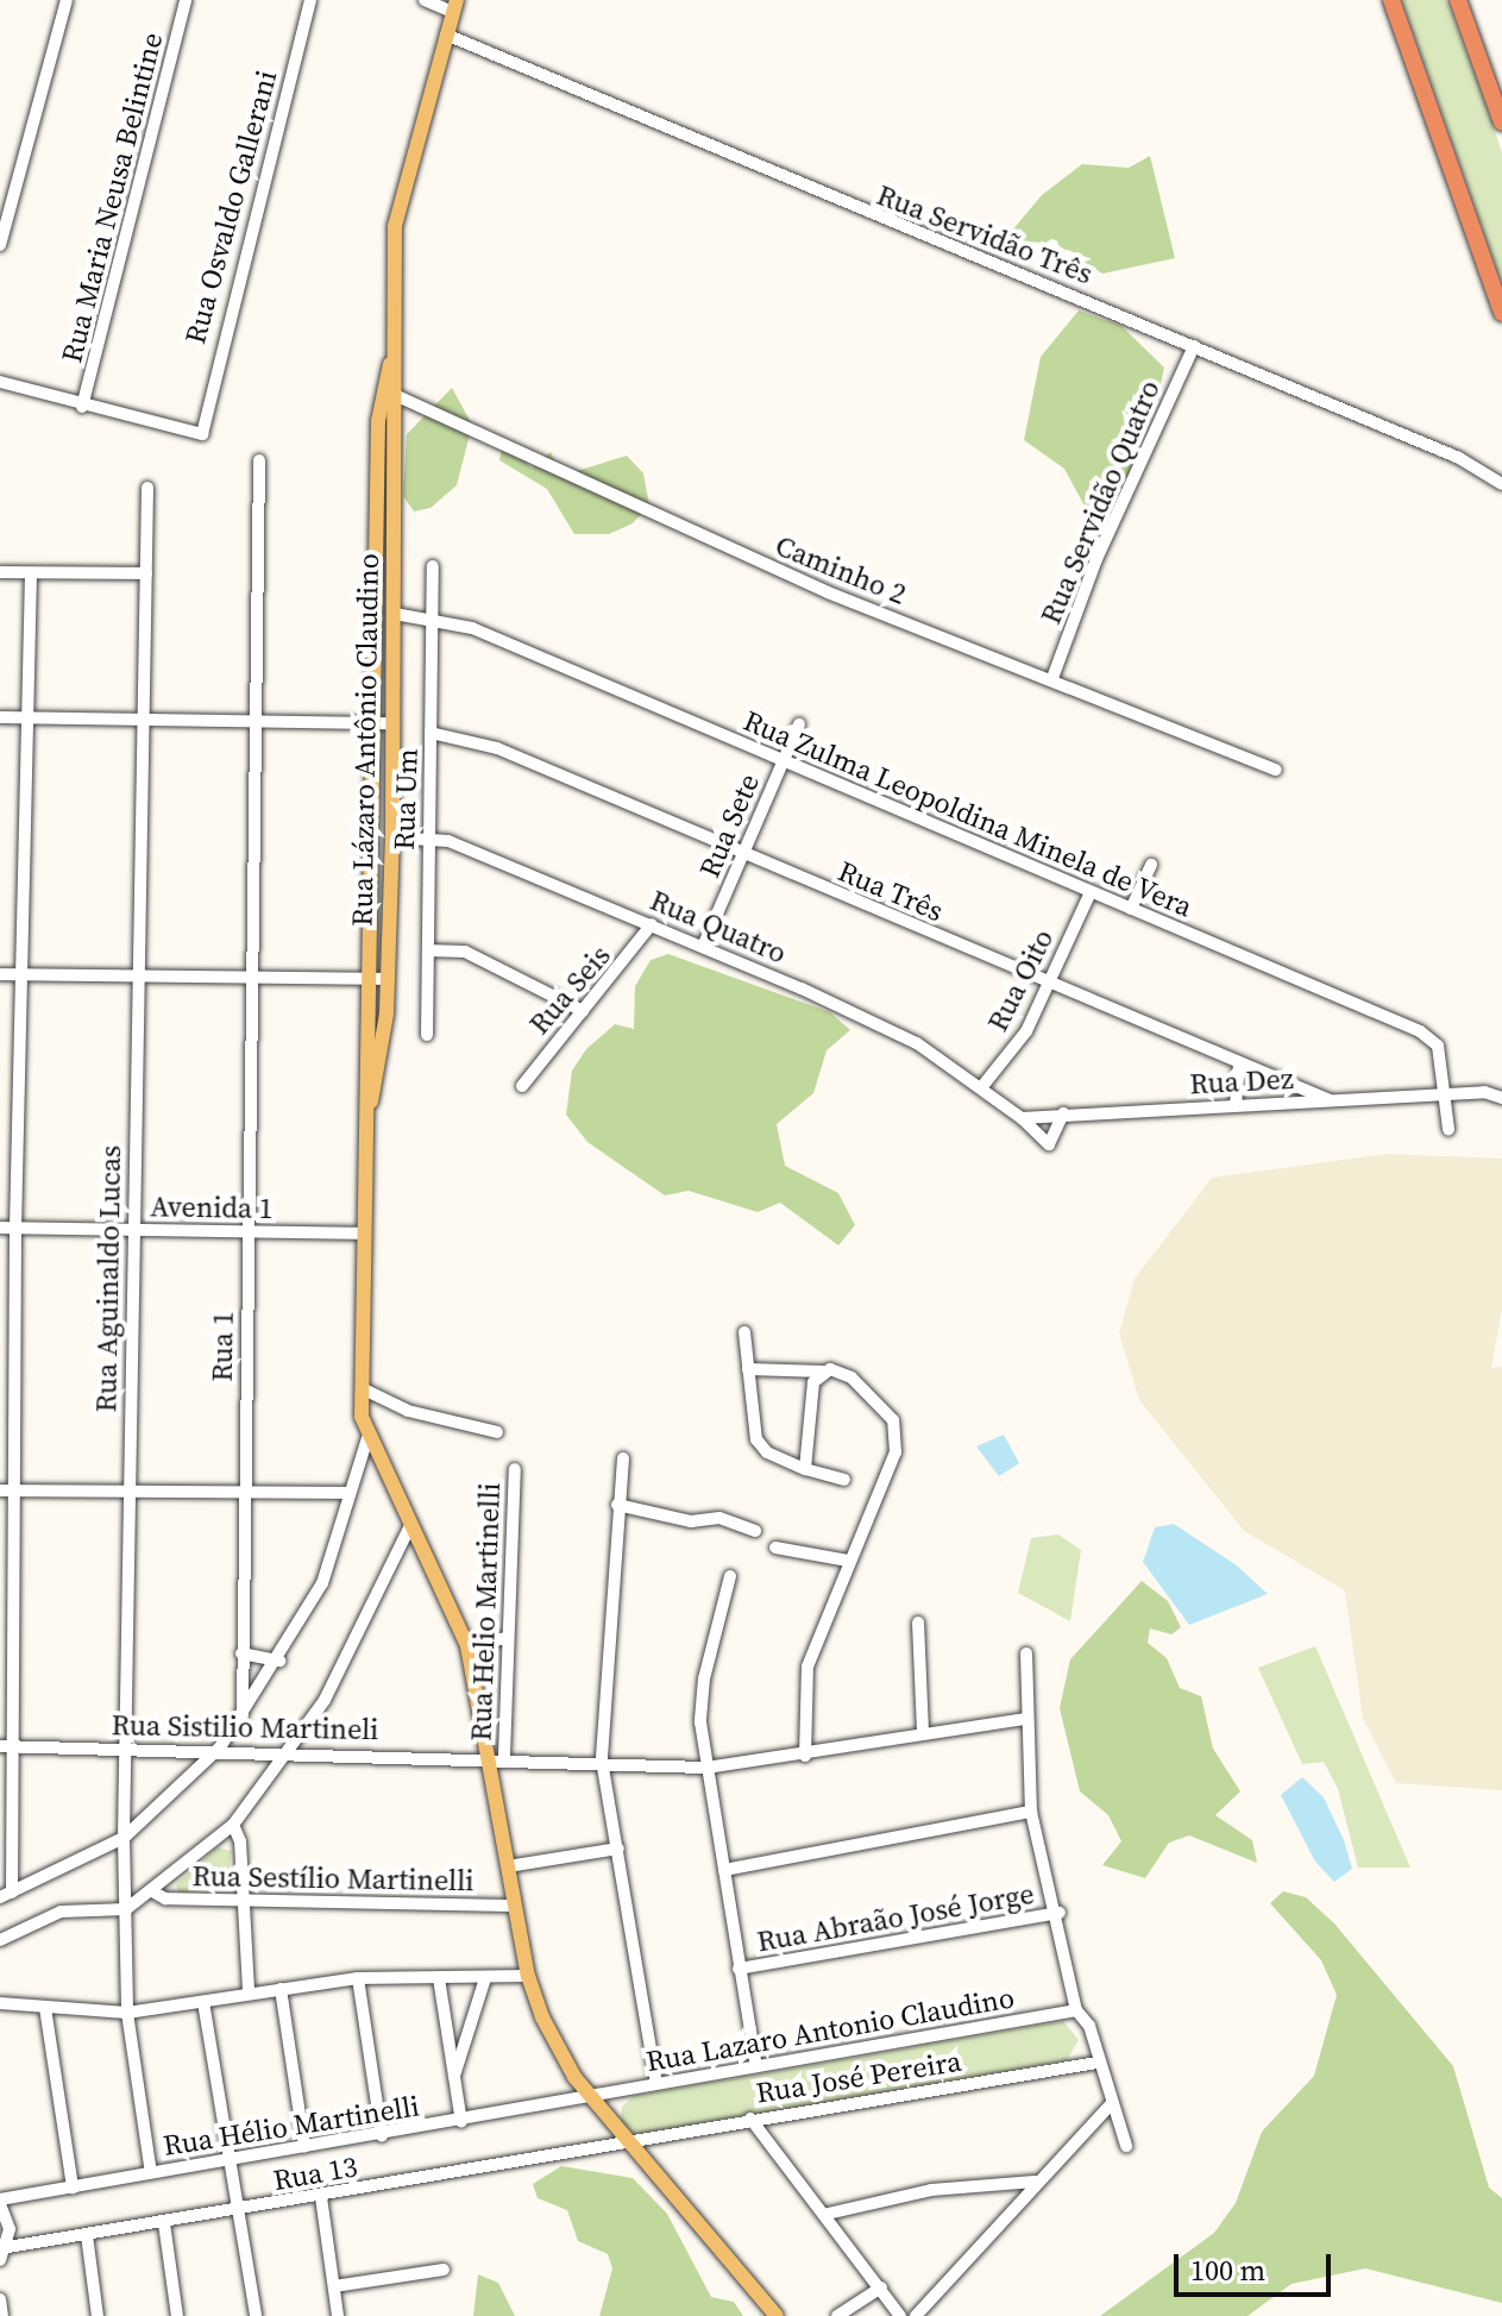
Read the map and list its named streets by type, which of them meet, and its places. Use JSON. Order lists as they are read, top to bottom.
{
  "streets": {
    "main road": ["Rua Lázaro Antônio Claudino"],
    "street": [
      "Rua Maria Neusa Belintine",
      "Rua Osvaldo Gallerani",
      "Rua Servidão Três",
      "Rua Servidão Quatro",
      "Caminho 2",
      "Rua Um",
      "Rua Zulma Leopoldina Minela de Vera",
      "Rua Sete",
      "Rua Três",
      "Rua Quatro",
      "Rua Oito",
      "Rua Seis",
      "Rua Dez",
      "Avenida 1",
      "Rua Aguinaldo Lucas",
      "Rua 1",
      "Rua Helio Martinelli",
      "Rua Sistilio Martineli",
      "Rua Sestílio Martinelli",
      "Rua Abraão José Jorge",
      "Rua Lazaro Antonio Claudino",
      "Rua José Pereira",
      "Rua Hélio Martinelli",
      "Rua 13"
    ]
  },
  "crossings": [
    ["Rua Maria Neusa Belintine", "Rua Osvaldo Gallerani"],
    ["Rua Servidão Três", "Rua Servidão Quatro"],
    ["Rua Servidão Três", "Rua Lázaro Antônio Claudino"],
    ["Rua Servidão Quatro", "Caminho 2"],
    ["Caminho 2", "Rua Lázaro Antônio Claudino"],
    ["Rua Lázaro Antônio Claudino", "Rua Zulma Leopoldina Minela de Vera"],
    ["Rua Lázaro Antônio Claudino", "Rua Quatro"],
    ["Rua Lázaro Antônio Claudino", "Avenida 1"],
    ["Rua Lázaro Antônio Claudino", "Rua Helio Martinelli"],
    ["Rua Lázaro Antônio Claudino", "Rua Sistilio Martineli"],
    ["Rua Lázaro Antônio Claudino", "Rua Sestílio Martinelli"],
    ["Rua Lázaro Antônio Claudino", "Rua Lazaro Antonio Claudino"],
    ["Rua Lázaro Antônio Claudino", "Rua José Pereira"],
    ["Rua Lázaro Antônio Claudino", "Rua Hélio Martinelli"],
    ["Rua Lázaro Antônio Claudino", "Rua 13"],
    ["Rua Um", "Rua Zulma Leopoldina Minela de Vera"],
    ["Rua Um", "Rua Três"],
    ["Rua Um", "Rua Quatro"],
    ["Rua Zulma Leopoldina Minela de Vera", "Rua Sete"],
    ["Rua Zulma Leopoldina Minela de Vera", "Rua Oito"],
    ["Rua Zulma Leopoldina Minela de Vera", "Rua Dez"],
    ["Rua Sete", "Rua Três"],
    ["Rua Sete", "Rua Quatro"],
    ["Rua Três", "Rua Oito"],
    ["Rua Três", "Rua Dez"],
    ["Rua Quatro", "Rua Oito"],
    ["Rua Quatro", "Rua Seis"],
    ["Rua Quatro", "Rua Dez"],
    ["Avenida 1", "Rua Aguinaldo Lucas"],
    ["Avenida 1", "Rua 1"],
    ["Rua Aguinaldo Lucas", "Rua Sistilio Martineli"],
    ["Rua Helio Martinelli", "Rua Sistilio Martineli"],
    ["Rua Lazaro Antonio Claudino", "Rua Hélio Martinelli"],
    ["Rua José Pereira", "Rua 13"]
  ],
  "scale_bar": "100 m"
}
